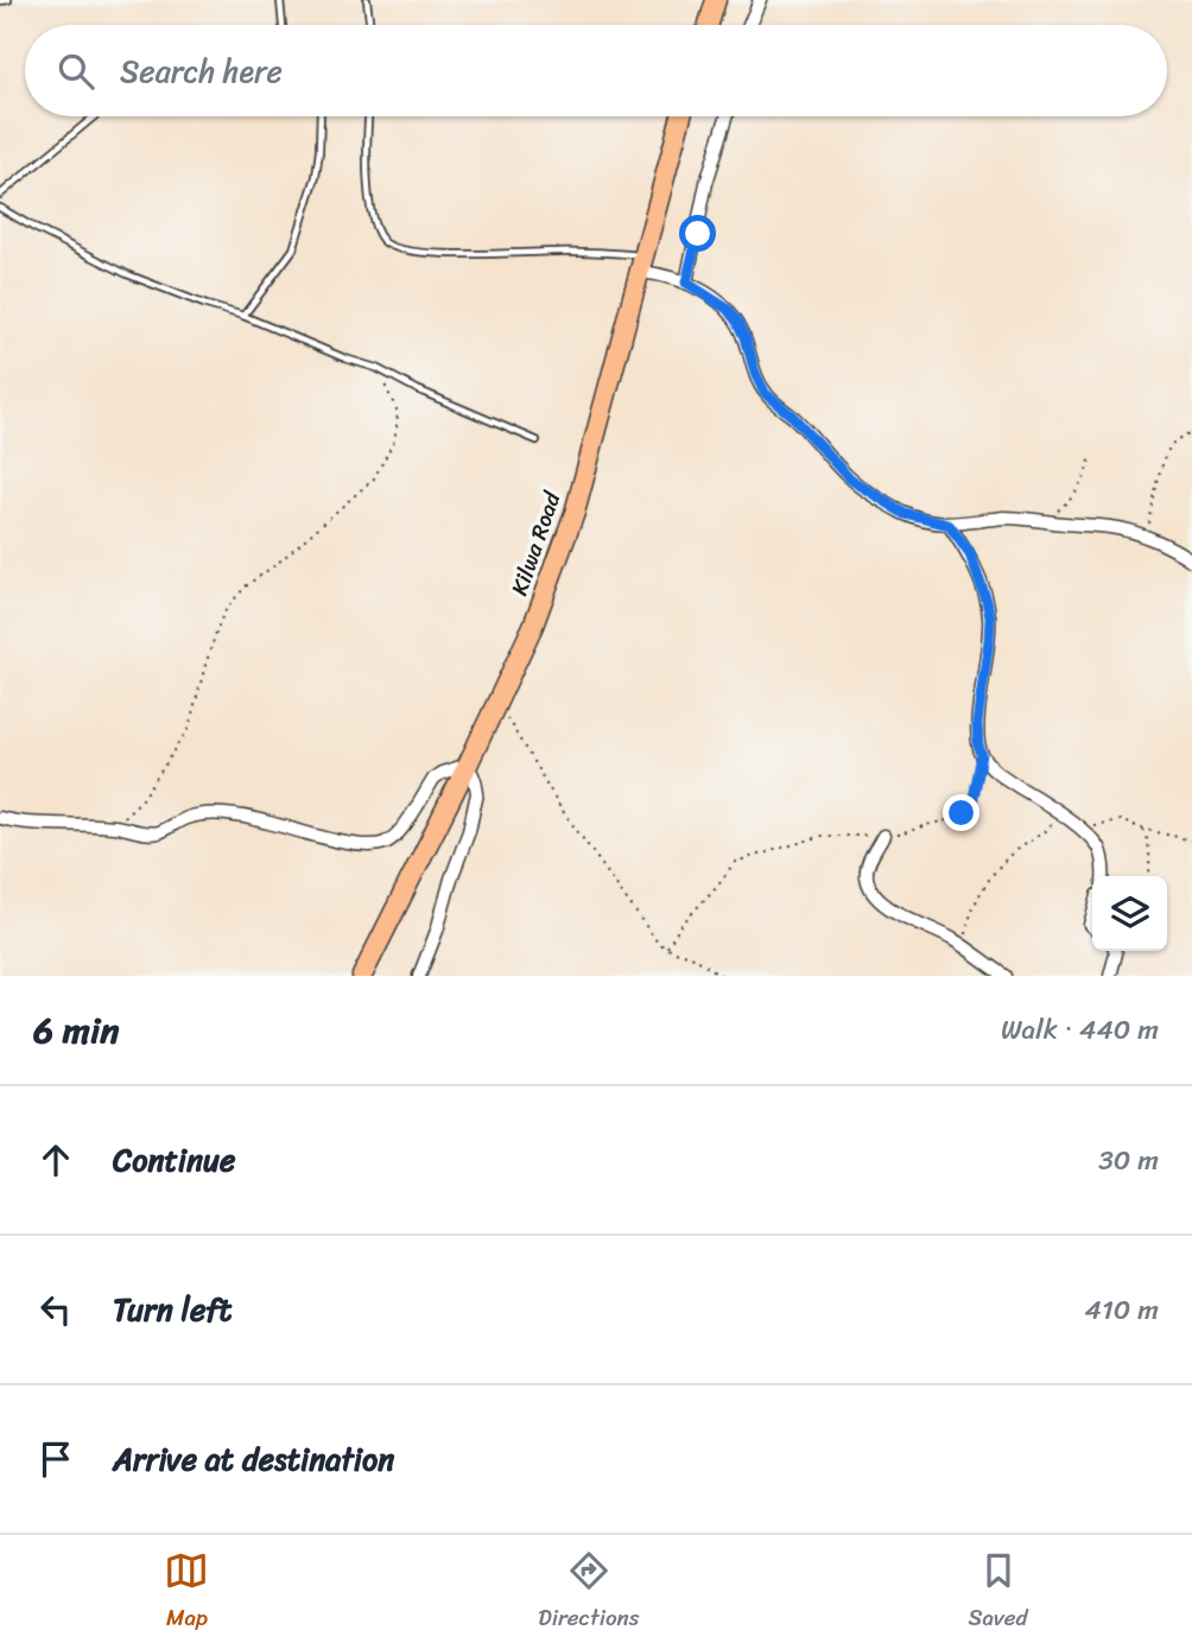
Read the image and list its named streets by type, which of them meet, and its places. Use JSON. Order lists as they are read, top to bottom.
{
  "streets": {
    "highway": ["Kilwa Road"]
  },
  "page": {
    "search": "Search here",
    "heading": ["6 min", "Walk · 440 m"],
    "list": [
      ["Continue", "30 m"],
      ["Turn left", "410 m"],
      "Arrive at destination"
    ],
    "nav": ["Map", "Directions", "Saved"]
  }
}
